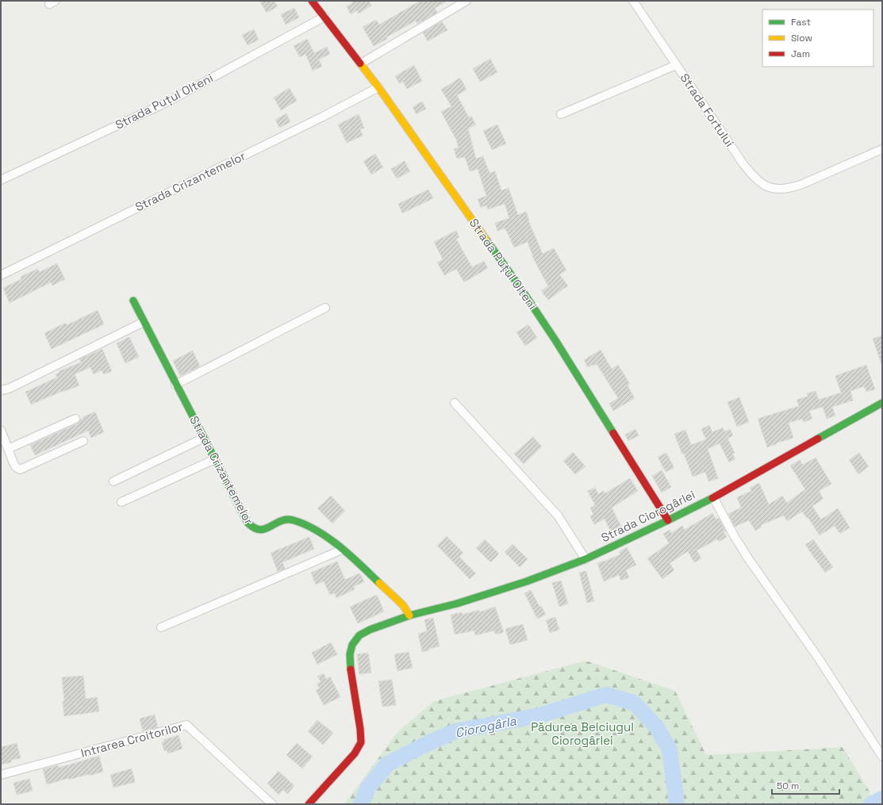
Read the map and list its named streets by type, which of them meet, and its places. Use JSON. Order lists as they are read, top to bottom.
{
  "streets": {
    "street": [
      "Strada Puțul Olteni",
      "Strada Fortului",
      "Strada Crizantemelor",
      "Strada Ciorogârlei",
      "Intrarea Croitorilor"
    ]
  },
  "crossings": [
    ["Strada Puțul Olteni", "Strada Crizantemelor"],
    ["Strada Puțul Olteni", "Strada Ciorogârlei"],
    ["Strada Crizantemelor", "Strada Ciorogârlei"]
  ],
  "water": ["Ciorogârla"],
  "parks": ["Pădurea Belciugul Ciorogârlei"],
  "legend": ["Fast", "Slow", "Jam"],
  "scale_bar": "50 m"
}
